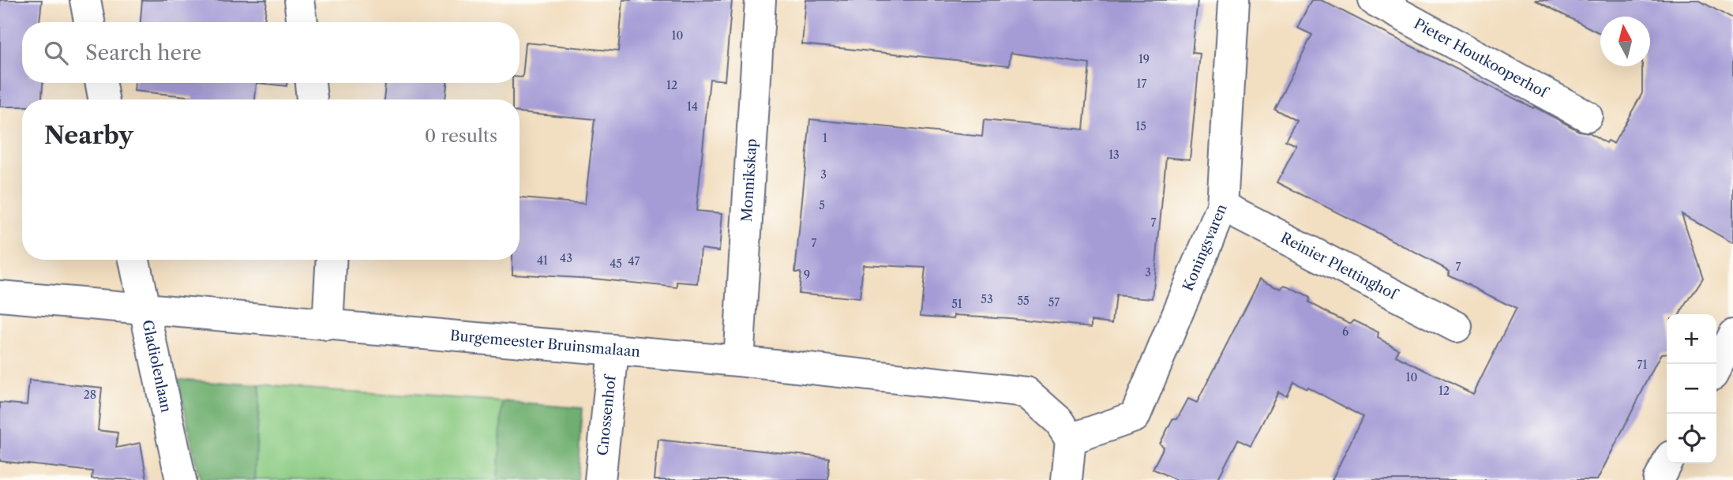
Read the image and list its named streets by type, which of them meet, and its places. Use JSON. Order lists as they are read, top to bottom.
{
  "streets": {
    "street": [
      "Pieter Houtkooperhof",
      "Monnikskap",
      "Koningsvaren",
      "Reinier Plettinghof",
      "Burgemeester Bruinsmalaan",
      "Gladiolenlaan",
      "Cnossenhof"
    ]
  },
  "crossings": [
    ["Monnikskap", "Burgemeester Bruinsmalaan"],
    ["Koningsvaren", "Reinier Plettinghof"],
    ["Koningsvaren", "Burgemeester Bruinsmalaan"],
    ["Burgemeester Bruinsmalaan", "Gladiolenlaan"],
    ["Burgemeester Bruinsmalaan", "Cnossenhof"]
  ],
  "house_numbers": [
    "10",
    "19",
    "17",
    "12",
    "14",
    "15",
    "1",
    "13",
    "3",
    "5",
    "7",
    "7",
    "43",
    "41",
    "47",
    "45",
    "7",
    "3",
    "9",
    "53",
    "55",
    "57",
    "51",
    "6",
    "71",
    "10",
    "12",
    "28"
  ],
  "north": "top",
  "page": {
    "search": "Search here",
    "heading": ["Nearby", "0 results"],
    "map_buttons": ["+", "−"]
  }
}
